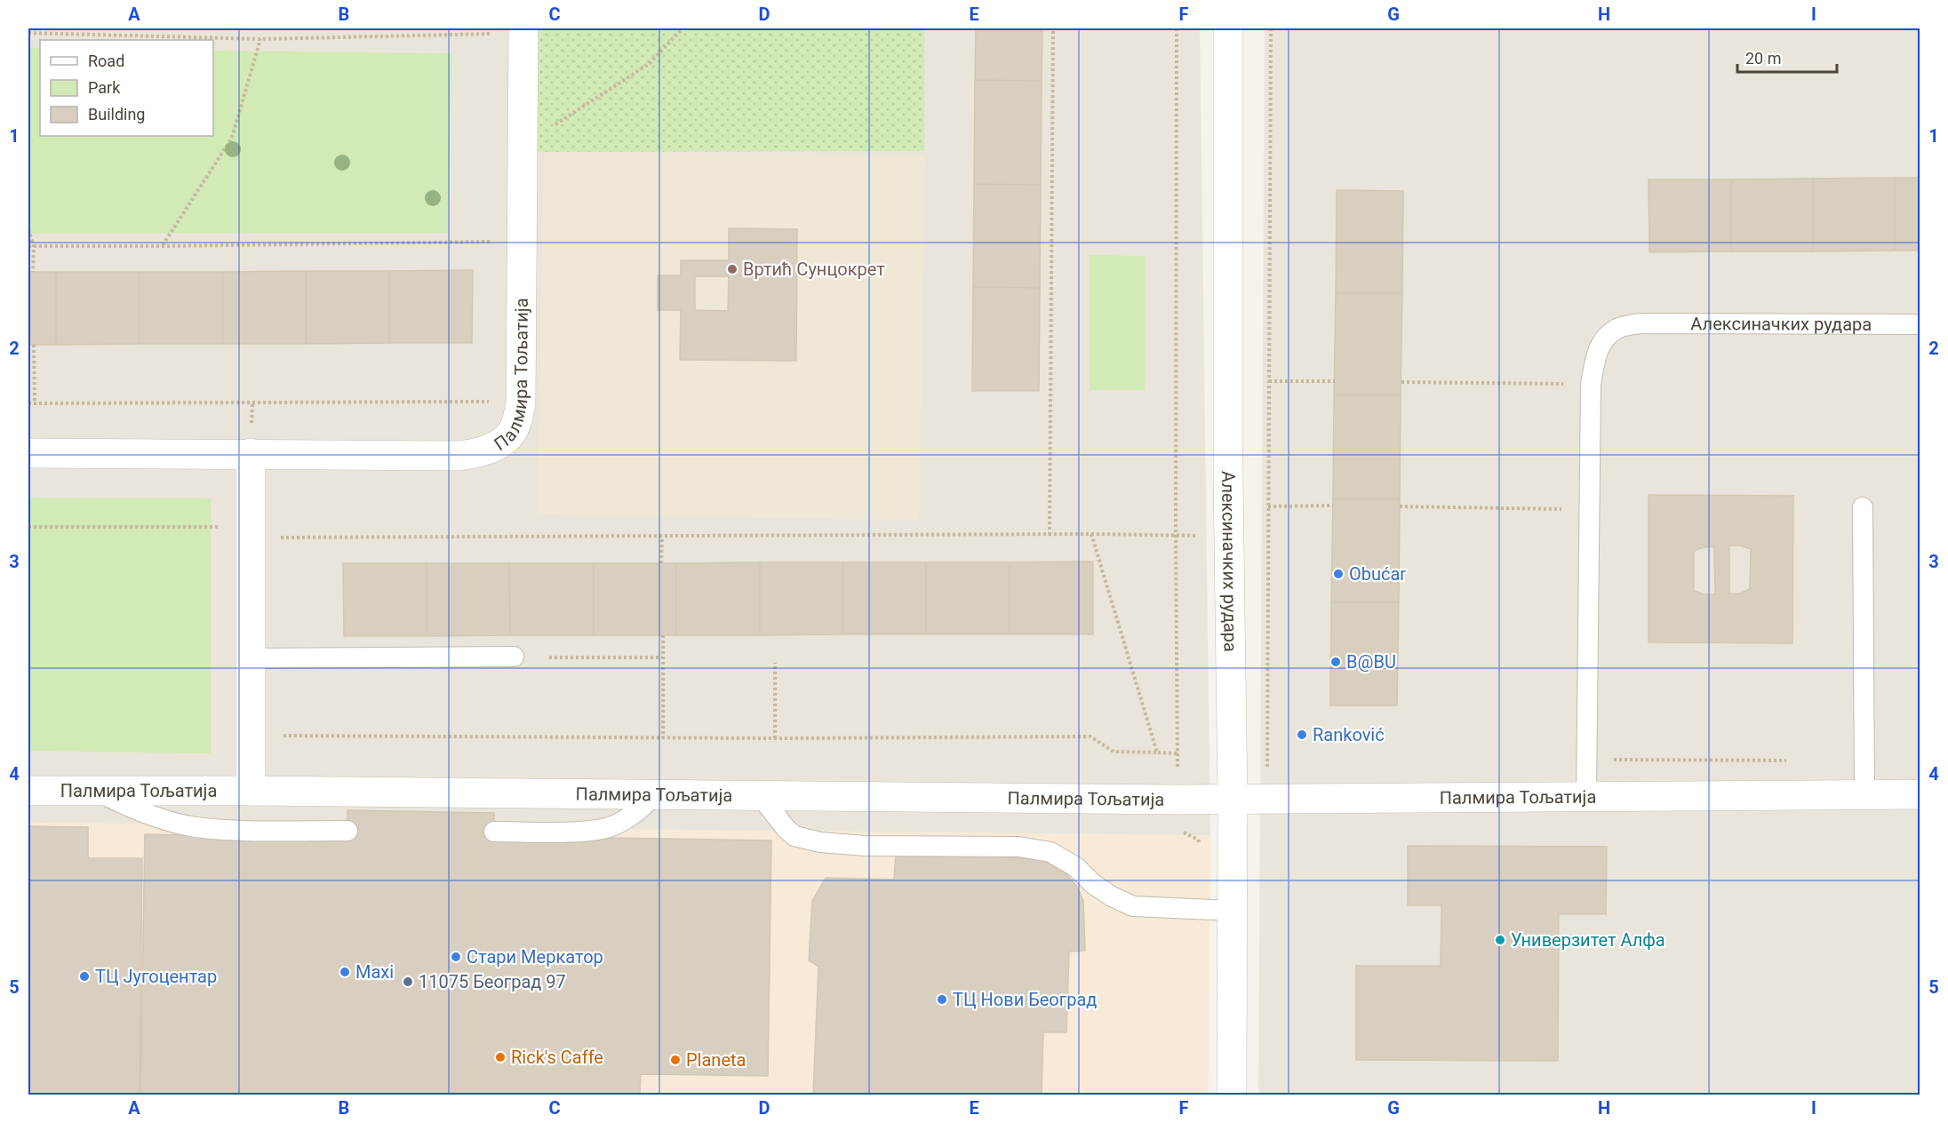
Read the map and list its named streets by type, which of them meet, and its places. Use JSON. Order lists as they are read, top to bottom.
{
  "streets": {
    "street": ["Алексиначких рудара", "Палмира Тољатија"]
  },
  "crossings": [
    ["Алексиначких рудара", "Палмира Тољатија"]
  ],
  "places": [
    "Вртић Сунцокрет",
    "Obućar",
    "B@BU",
    "Ranković",
    "Универзитет Алфа",
    "Стари Меркатор",
    "Maxi",
    "ТЦ Југоцентар",
    "11075 Београд 97",
    "ТЦ Нови Београд",
    "Rick's Caffe",
    "Planeta"
  ],
  "legend": ["Road", "Park", "Building"],
  "scale_bar": "20 m",
  "grid": {
    "columns": [
      "A",
      "B",
      "C",
      "D",
      "E",
      "F",
      "G",
      "H",
      "I"
    ],
    "rows": [
      "1",
      "2",
      "3",
      "4",
      "5"
    ]
  }
}
